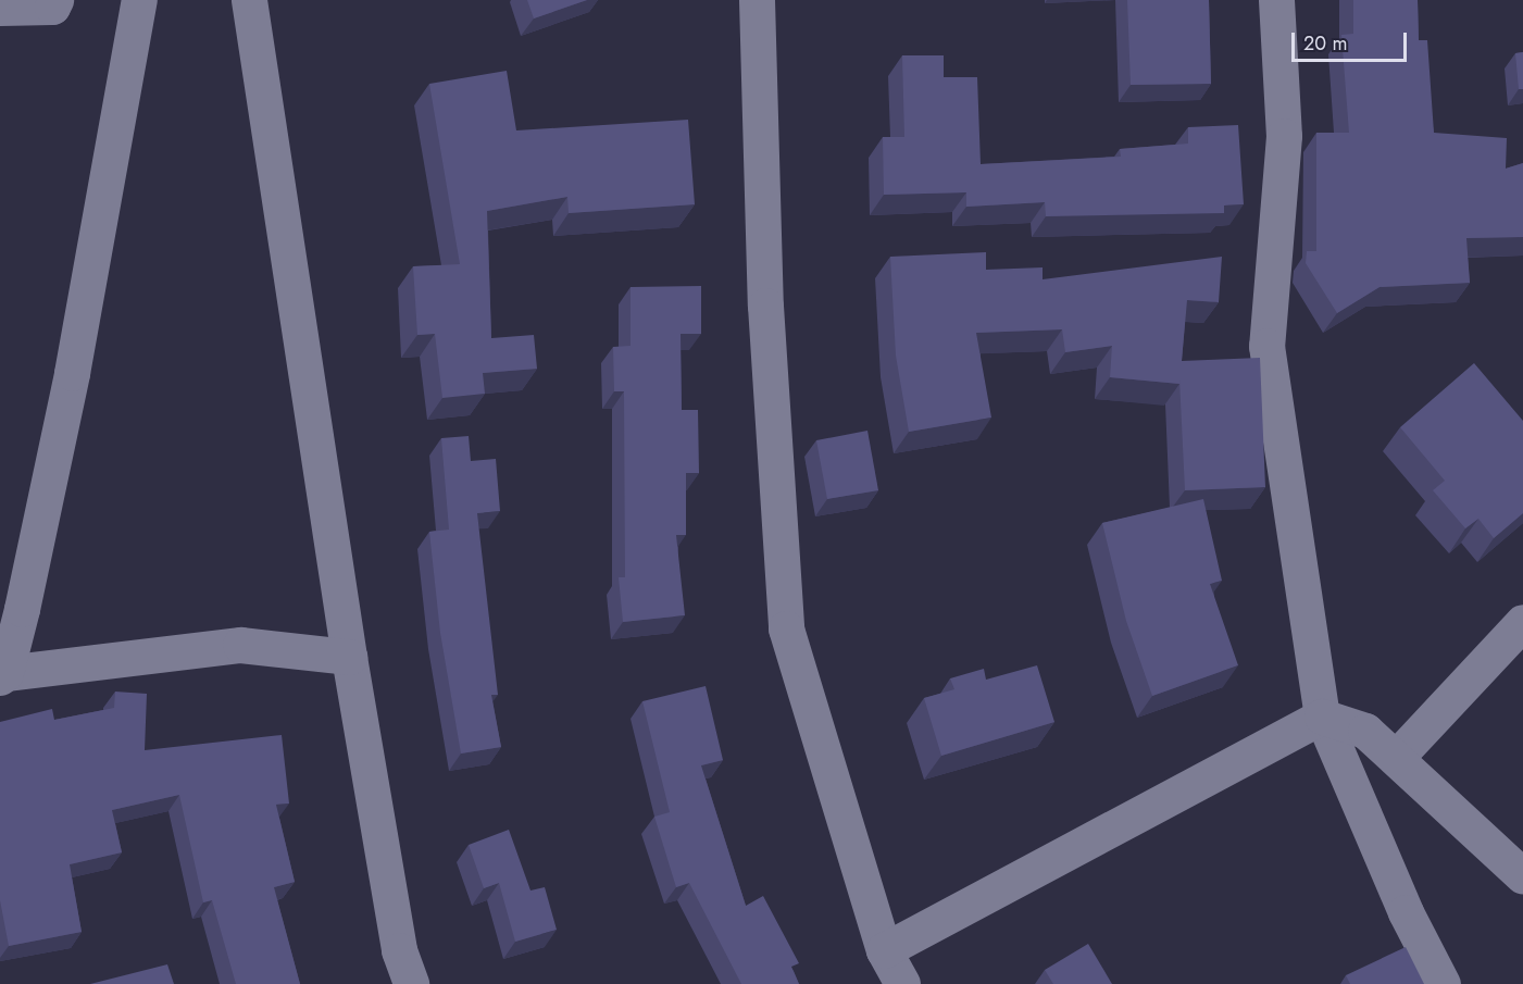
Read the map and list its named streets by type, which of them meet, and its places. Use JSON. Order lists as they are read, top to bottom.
{
  "scale_bar": "20 m"
}
